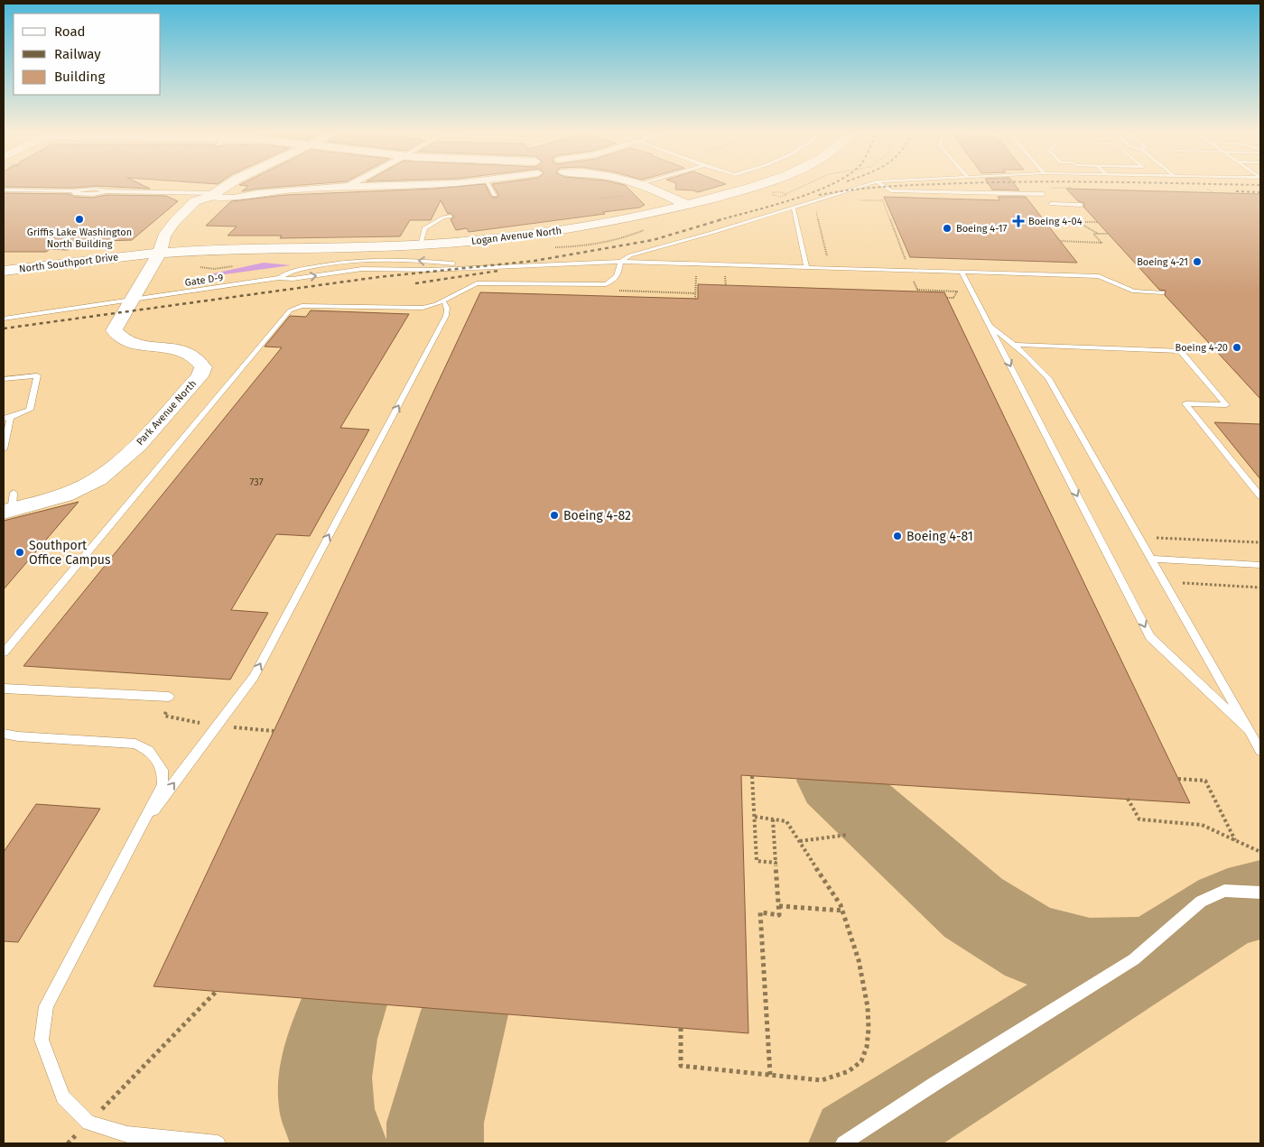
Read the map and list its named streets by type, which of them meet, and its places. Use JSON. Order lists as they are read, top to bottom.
{
  "streets": {
    "street": ["Logan Avenue North", "North Southport Drive", "Park Avenue North"],
    "lane": ["Gate D-9"]
  },
  "crossings": [
    ["Logan Avenue North", "North Southport Drive"],
    ["Logan Avenue North", "Park Avenue North"],
    ["North Southport Drive", "Park Avenue North"],
    ["Gate D-9", "Park Avenue North"]
  ],
  "places": {
    "other": [
      "Griffis Lake Washington North Building",
      "Boeing 4-17",
      "Boeing 4-21",
      "Boeing 4-20",
      "Boeing 4-82",
      "Boeing 4-81",
      "Southport Office Campus"
    ],
    "health": ["Boeing 4-04"]
  },
  "house_numbers": ["737"],
  "legend": ["Road", "Railway", "Building"]
}
